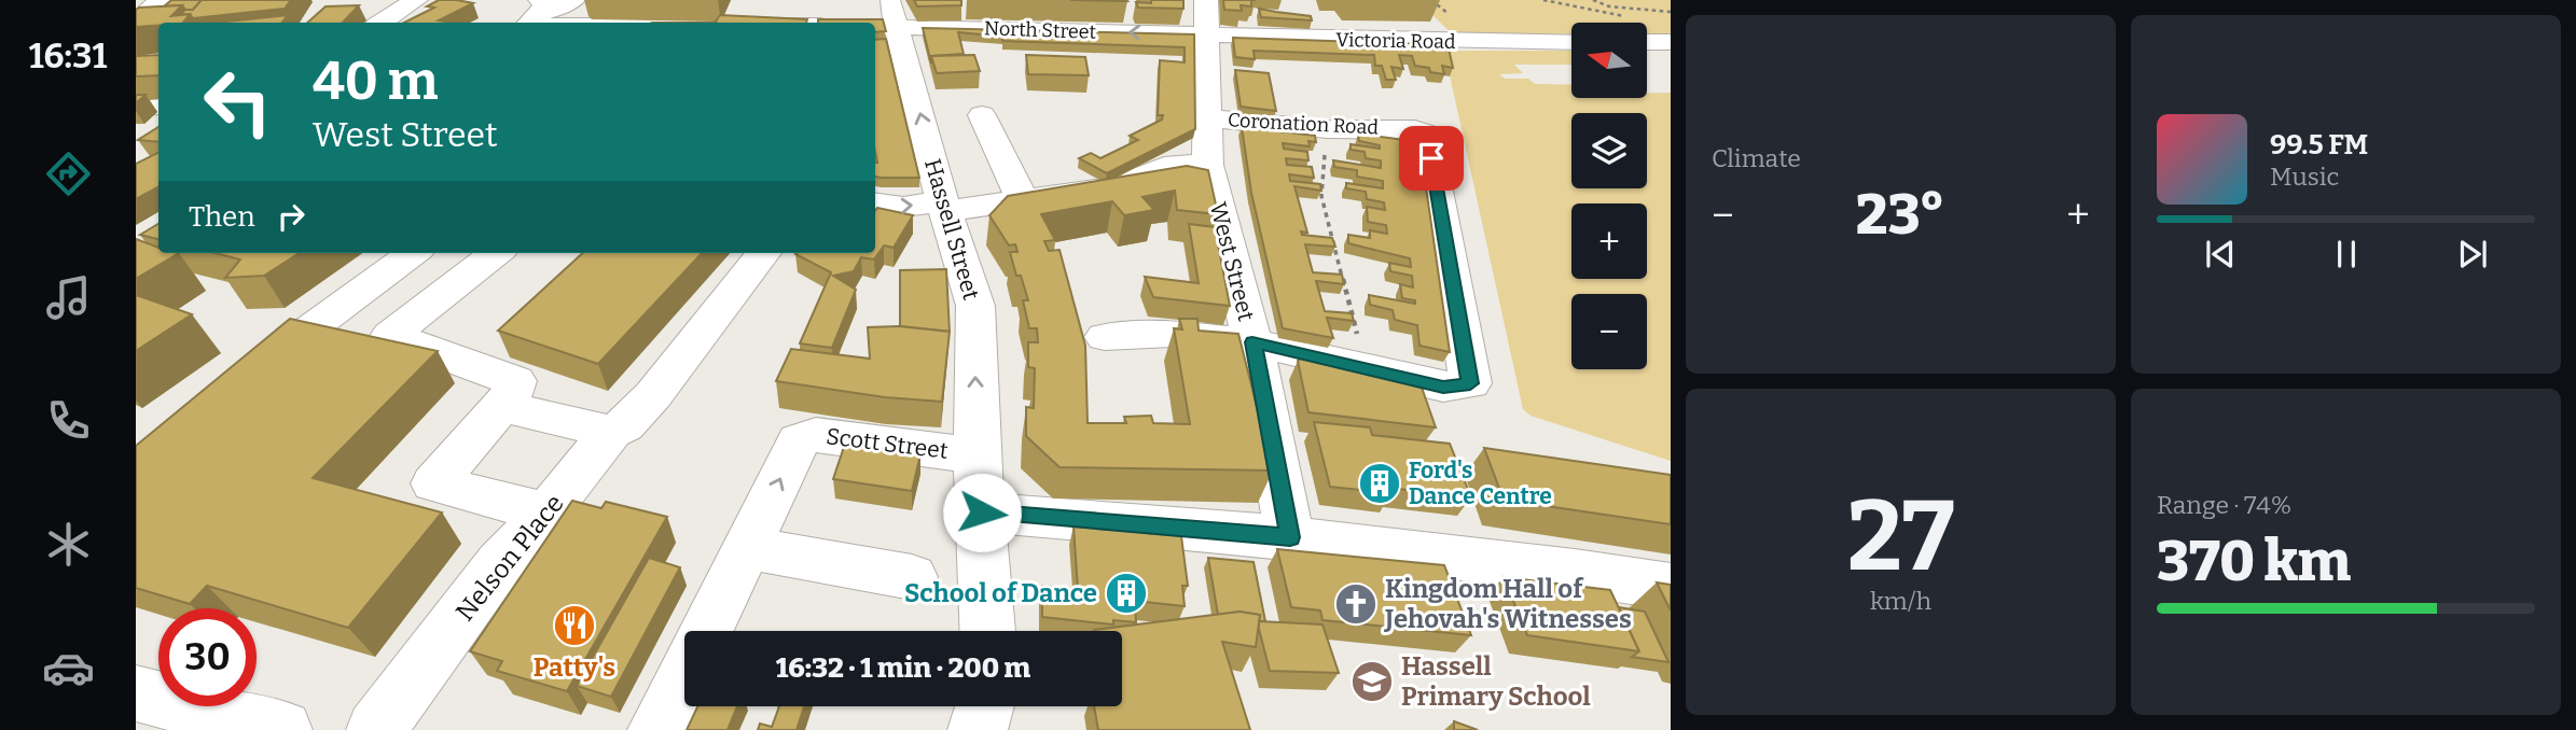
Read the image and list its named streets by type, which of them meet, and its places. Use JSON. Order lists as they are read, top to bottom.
{
  "streets": {
    "main road": [
      "North Street",
      "Victoria Road",
      "Coronation Road",
      "Hassell Street",
      "West Street",
      "Scott Street",
      "Nelson Place"
    ]
  },
  "crossings": [
    ["North Street", "Victoria Road"],
    ["North Street", "Hassell Street"],
    ["North Street", "West Street"],
    ["Victoria Road", "West Street"],
    ["Coronation Road", "West Street"],
    ["Hassell Street", "Scott Street"]
  ],
  "one_way": ["Hassell Street"],
  "places": {
    "building": ["Ford's Dance Centre", "School of Dance"],
    "church": ["Kingdom Hall of Jehovah's Witnesses"],
    "restaurant": ["Patty's"],
    "school or university": ["Hassell Primary School"]
  },
  "north": "left",
  "page": {
    "tabs": "16:31",
    "tile": [
      "Climate",
      ["27", "km/h"],
      ["Range · 74%", "370 km"]
    ],
    "map_buttons": ["+", "−"],
    "turn": ["40 m", "West Street"],
    "song": ["99.5 FM", "Music"],
    "then": "Then",
    "heat": ["−", "23°", "+"],
    "limit": "30",
    "trip": "16:32 · 1 min · 200 m"
  }
}
